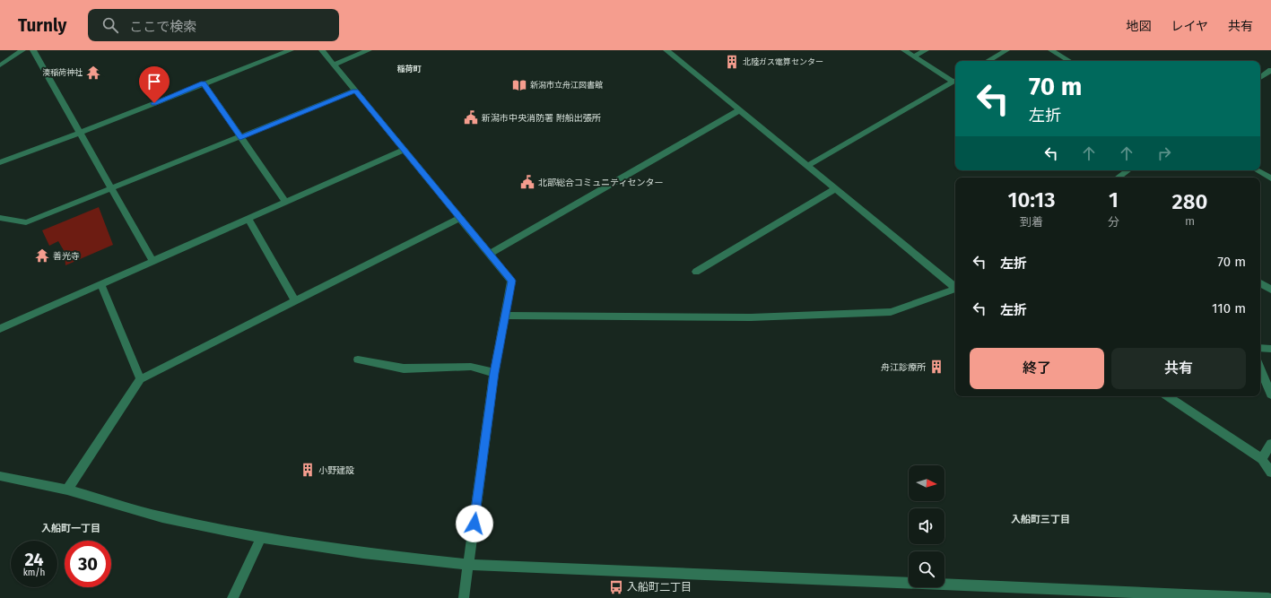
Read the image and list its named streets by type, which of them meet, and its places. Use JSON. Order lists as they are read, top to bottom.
{
  "districts": ["稲荷町", "入船町三丁目", "入船町一丁目"],
  "places": {
    "building": ["北陸ガス電算センター", "舟江診療所", "小野建設"],
    "temple": ["湊稲荷神社", "善光寺"],
    "library": ["新潟市立舟江図書館"],
    "public building": ["新潟市中央消防署 附船出張所", "北部総合コミュニティセンター"],
    "bus stop": ["入船町二丁目"]
  },
  "north": "right",
  "page": {
    "header": "Turnly",
    "search": "ここで検索",
    "nav": ["地図", "レイヤ", "共有"],
    "turn": ["70 m", "左折"],
    "eta": [
      "10:13",
      "到着",
      "1",
      "分",
      "280",
      "m"
    ],
    "list": [
      {
        "name": "左折",
        "value": "70 m"
      },
      {
        "name": "左折",
        "value": "110 m"
      }
    ],
    "buttons": ["終了", "共有"],
    "speed": "24 km/h",
    "limit": "30"
  }
}
